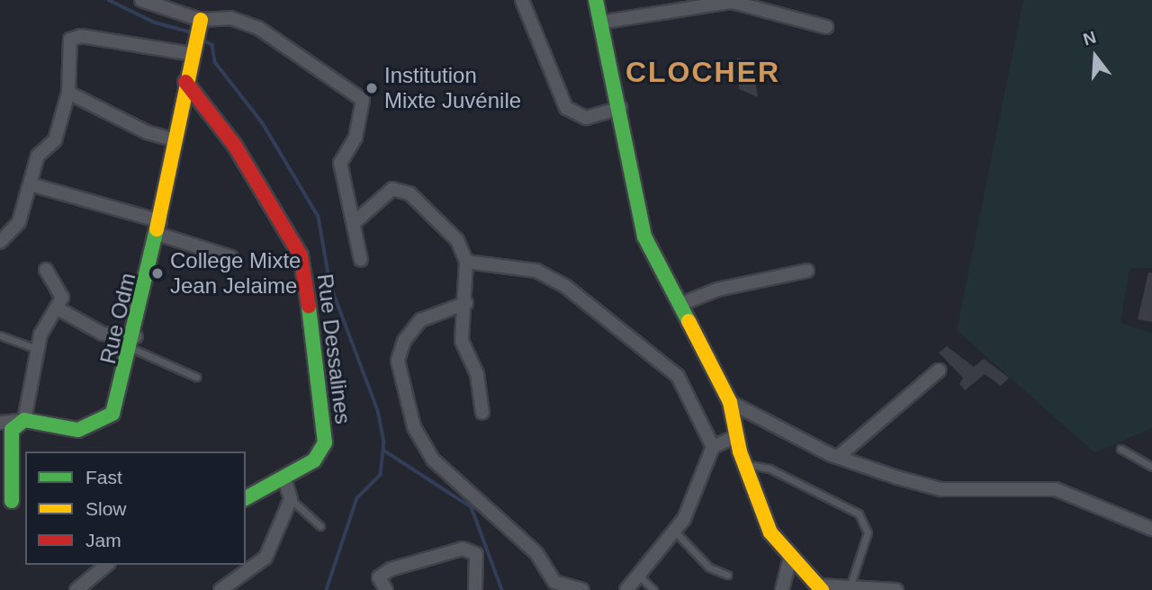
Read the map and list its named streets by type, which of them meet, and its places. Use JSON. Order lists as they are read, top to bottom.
{
  "streets": {
    "street": ["Rue Odm", "Rue Dessalines"]
  },
  "crossings": [
    ["Rue Odm", "Rue Dessalines"]
  ],
  "districts": ["CLOCHER"],
  "places": ["Institution Mixte Juvénile", "College Mixte Jean Jelaime"],
  "legend": ["Fast", "Slow", "Jam"],
  "north": "top"
}
